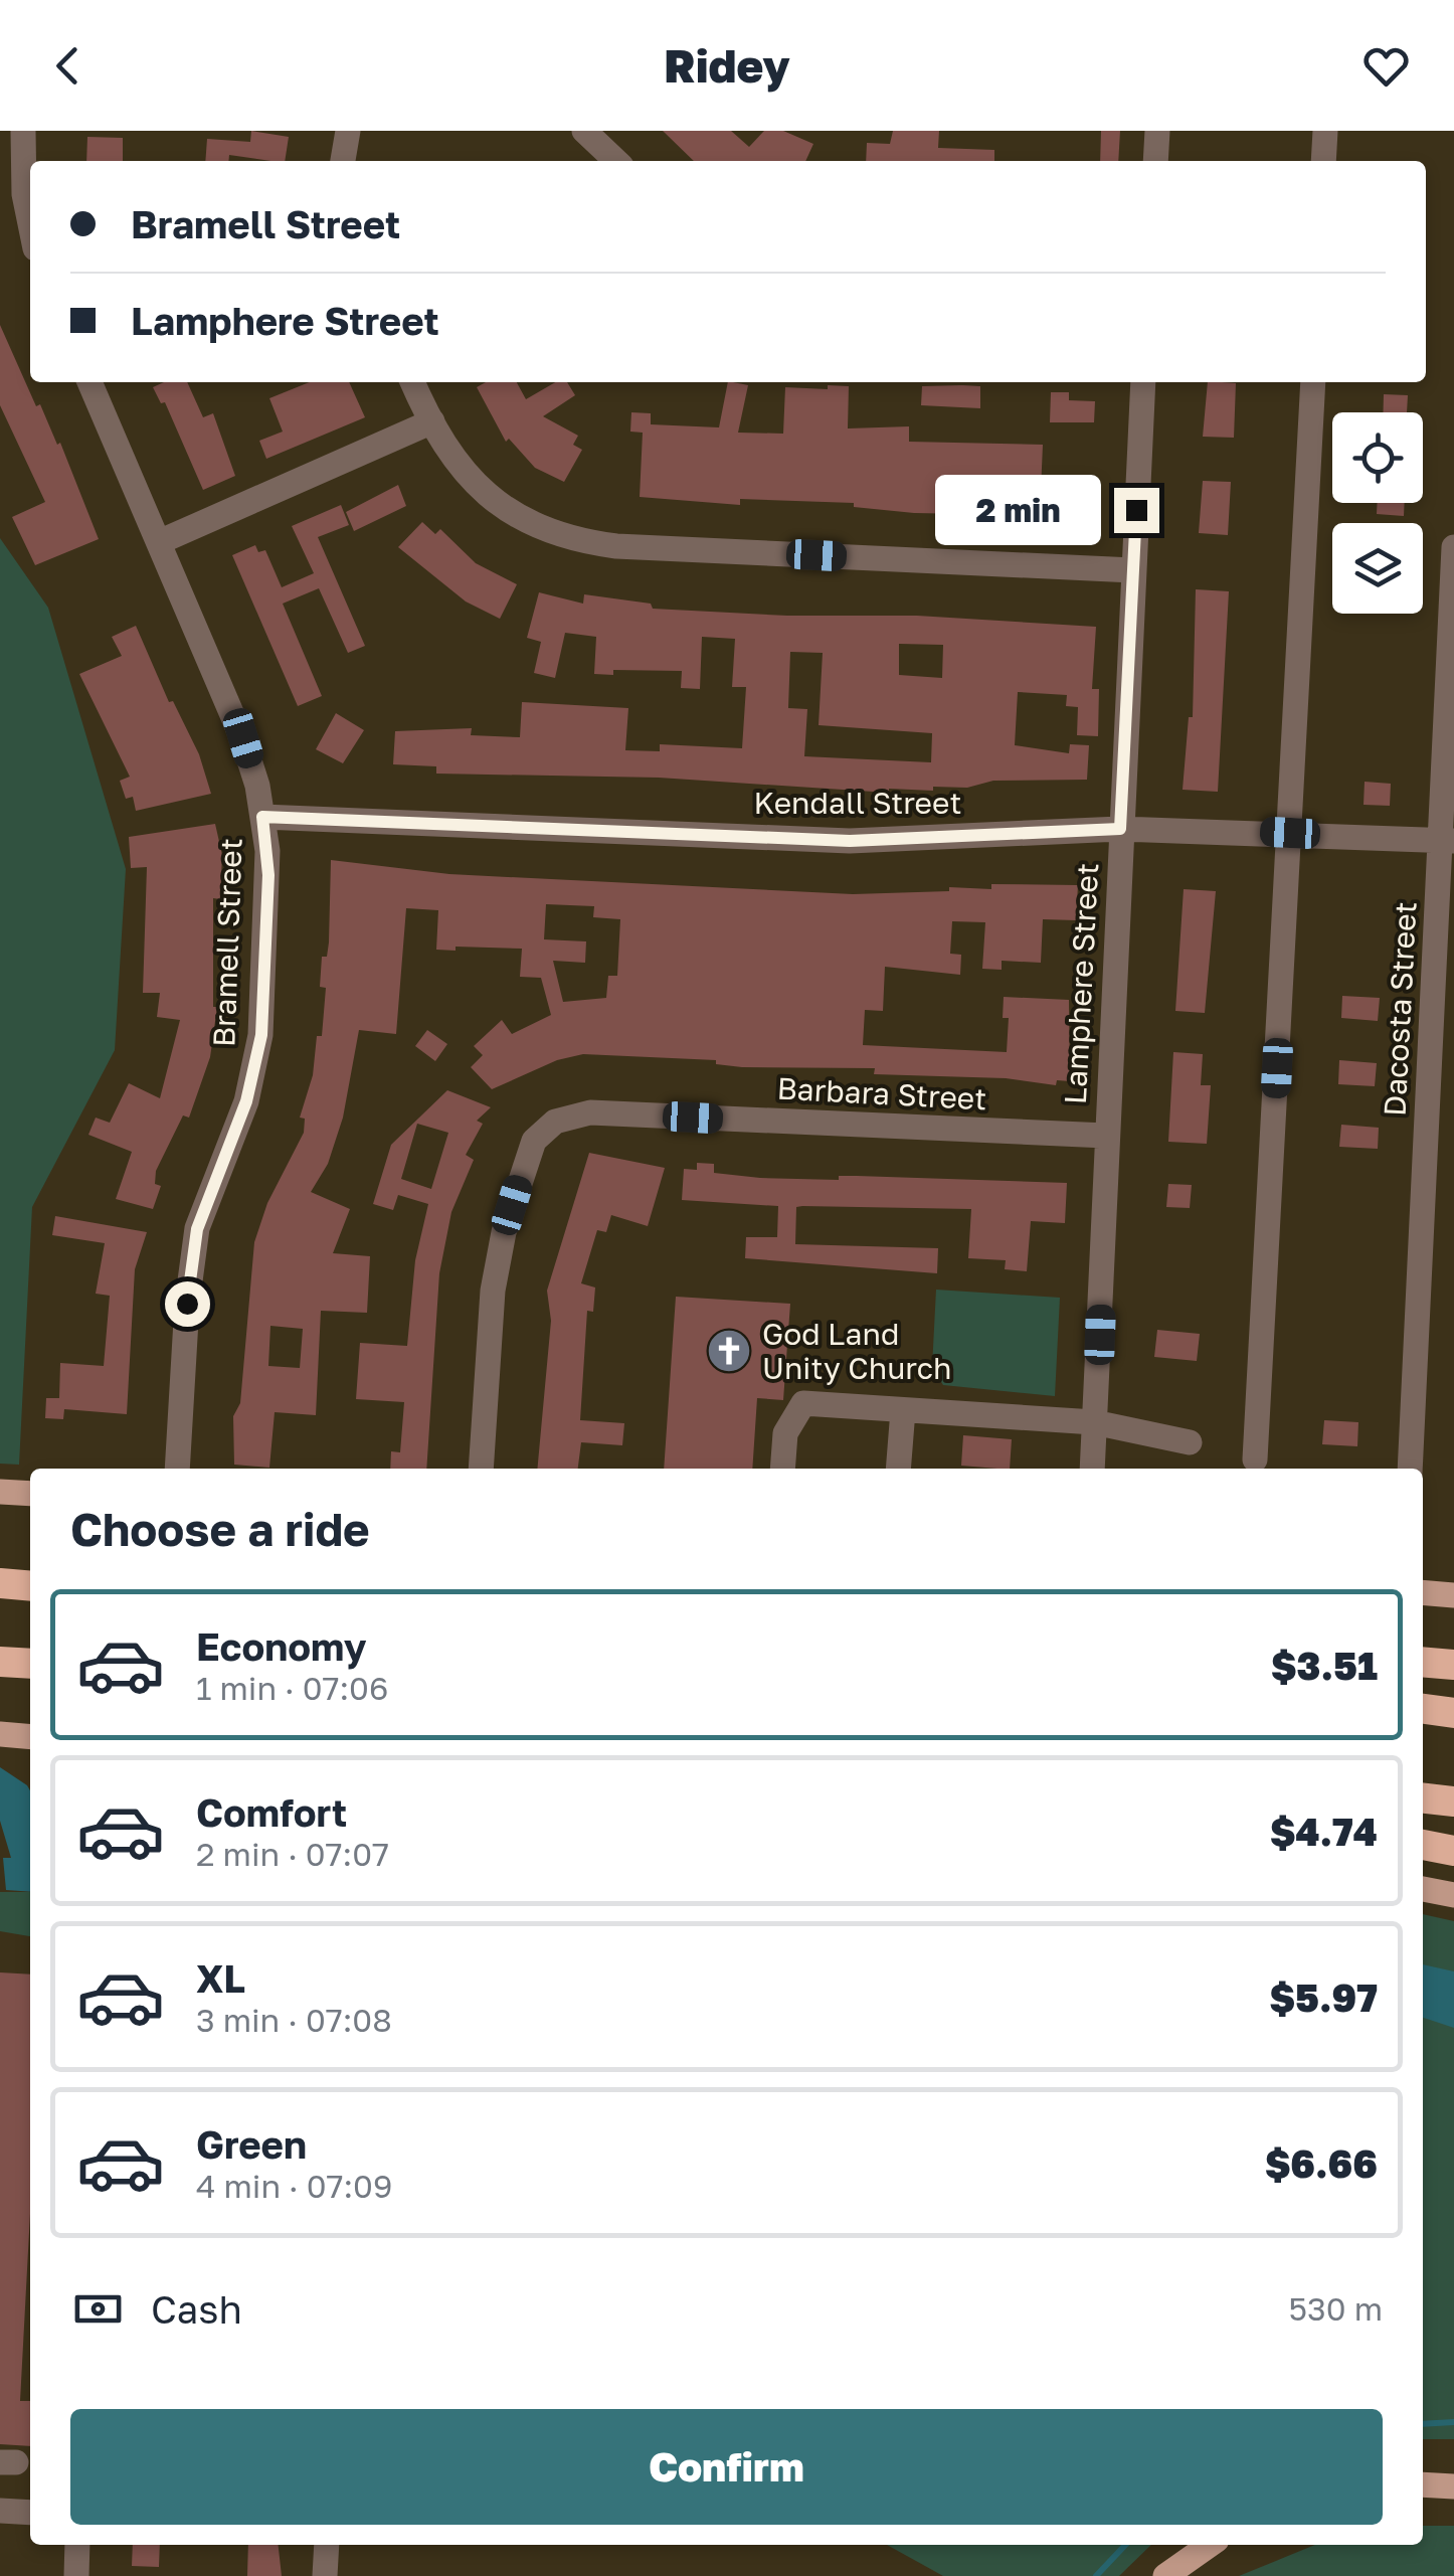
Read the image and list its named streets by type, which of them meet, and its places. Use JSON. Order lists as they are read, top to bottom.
{
  "streets": {
    "street": [
      "Kendall Street",
      "Bramell Street",
      "Lamphere Street",
      "Dacosta Street",
      "Barbara Street"
    ]
  },
  "crossings": [
    ["Kendall Street", "Bramell Street"],
    ["Kendall Street", "Lamphere Street"],
    ["Kendall Street", "Dacosta Street"],
    ["Lamphere Street", "Barbara Street"]
  ],
  "places": {
    "church": ["God Land Unity Church"]
  },
  "page": {
    "header": "Ridey",
    "banner": ["Bramell Street", "Lamphere Street"],
    "bubble": "2 min",
    "heading": "Choose a ride",
    "list": [
      {
        "name": "Economy",
        "note": "1 min · 07:06",
        "value": "$3.51"
      },
      {
        "name": "Comfort",
        "note": "2 min · 07:07",
        "value": "$4.74"
      },
      {
        "name": "XL",
        "note": "3 min · 07:08",
        "value": "$5.97"
      },
      {
        "name": "Green",
        "note": "4 min · 07:09",
        "value": "$6.66"
      }
    ],
    "pay": ["Cash", "530 m"],
    "buttons": "Confirm"
  }
}
